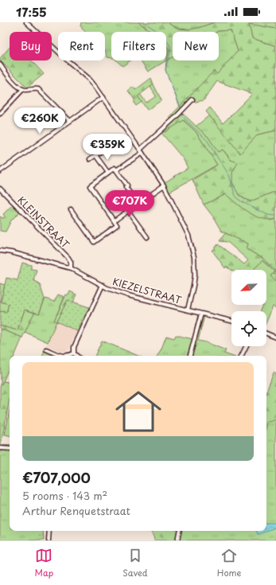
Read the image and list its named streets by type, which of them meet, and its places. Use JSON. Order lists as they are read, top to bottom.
{
  "streets": {
    "street": ["KLEINSTRAAT", "KIEZELSTRAAT"]
  },
  "crossings": [
    ["KLEINSTRAAT", "KIEZELSTRAAT"]
  ],
  "north": "bottom left",
  "page": {
    "status": "17:55",
    "chip": [
      "Buy",
      "Rent",
      "Filters",
      "New"
    ],
    "price": ["€260K", "€359K", "€707K"],
    "list": [
      {
        "name": "€707,000",
        "note": "5 rooms · 143 m² · Arthur Renquetstraat"
      }
    ],
    "tabs": ["Map", "Saved", "Home"]
  }
}
